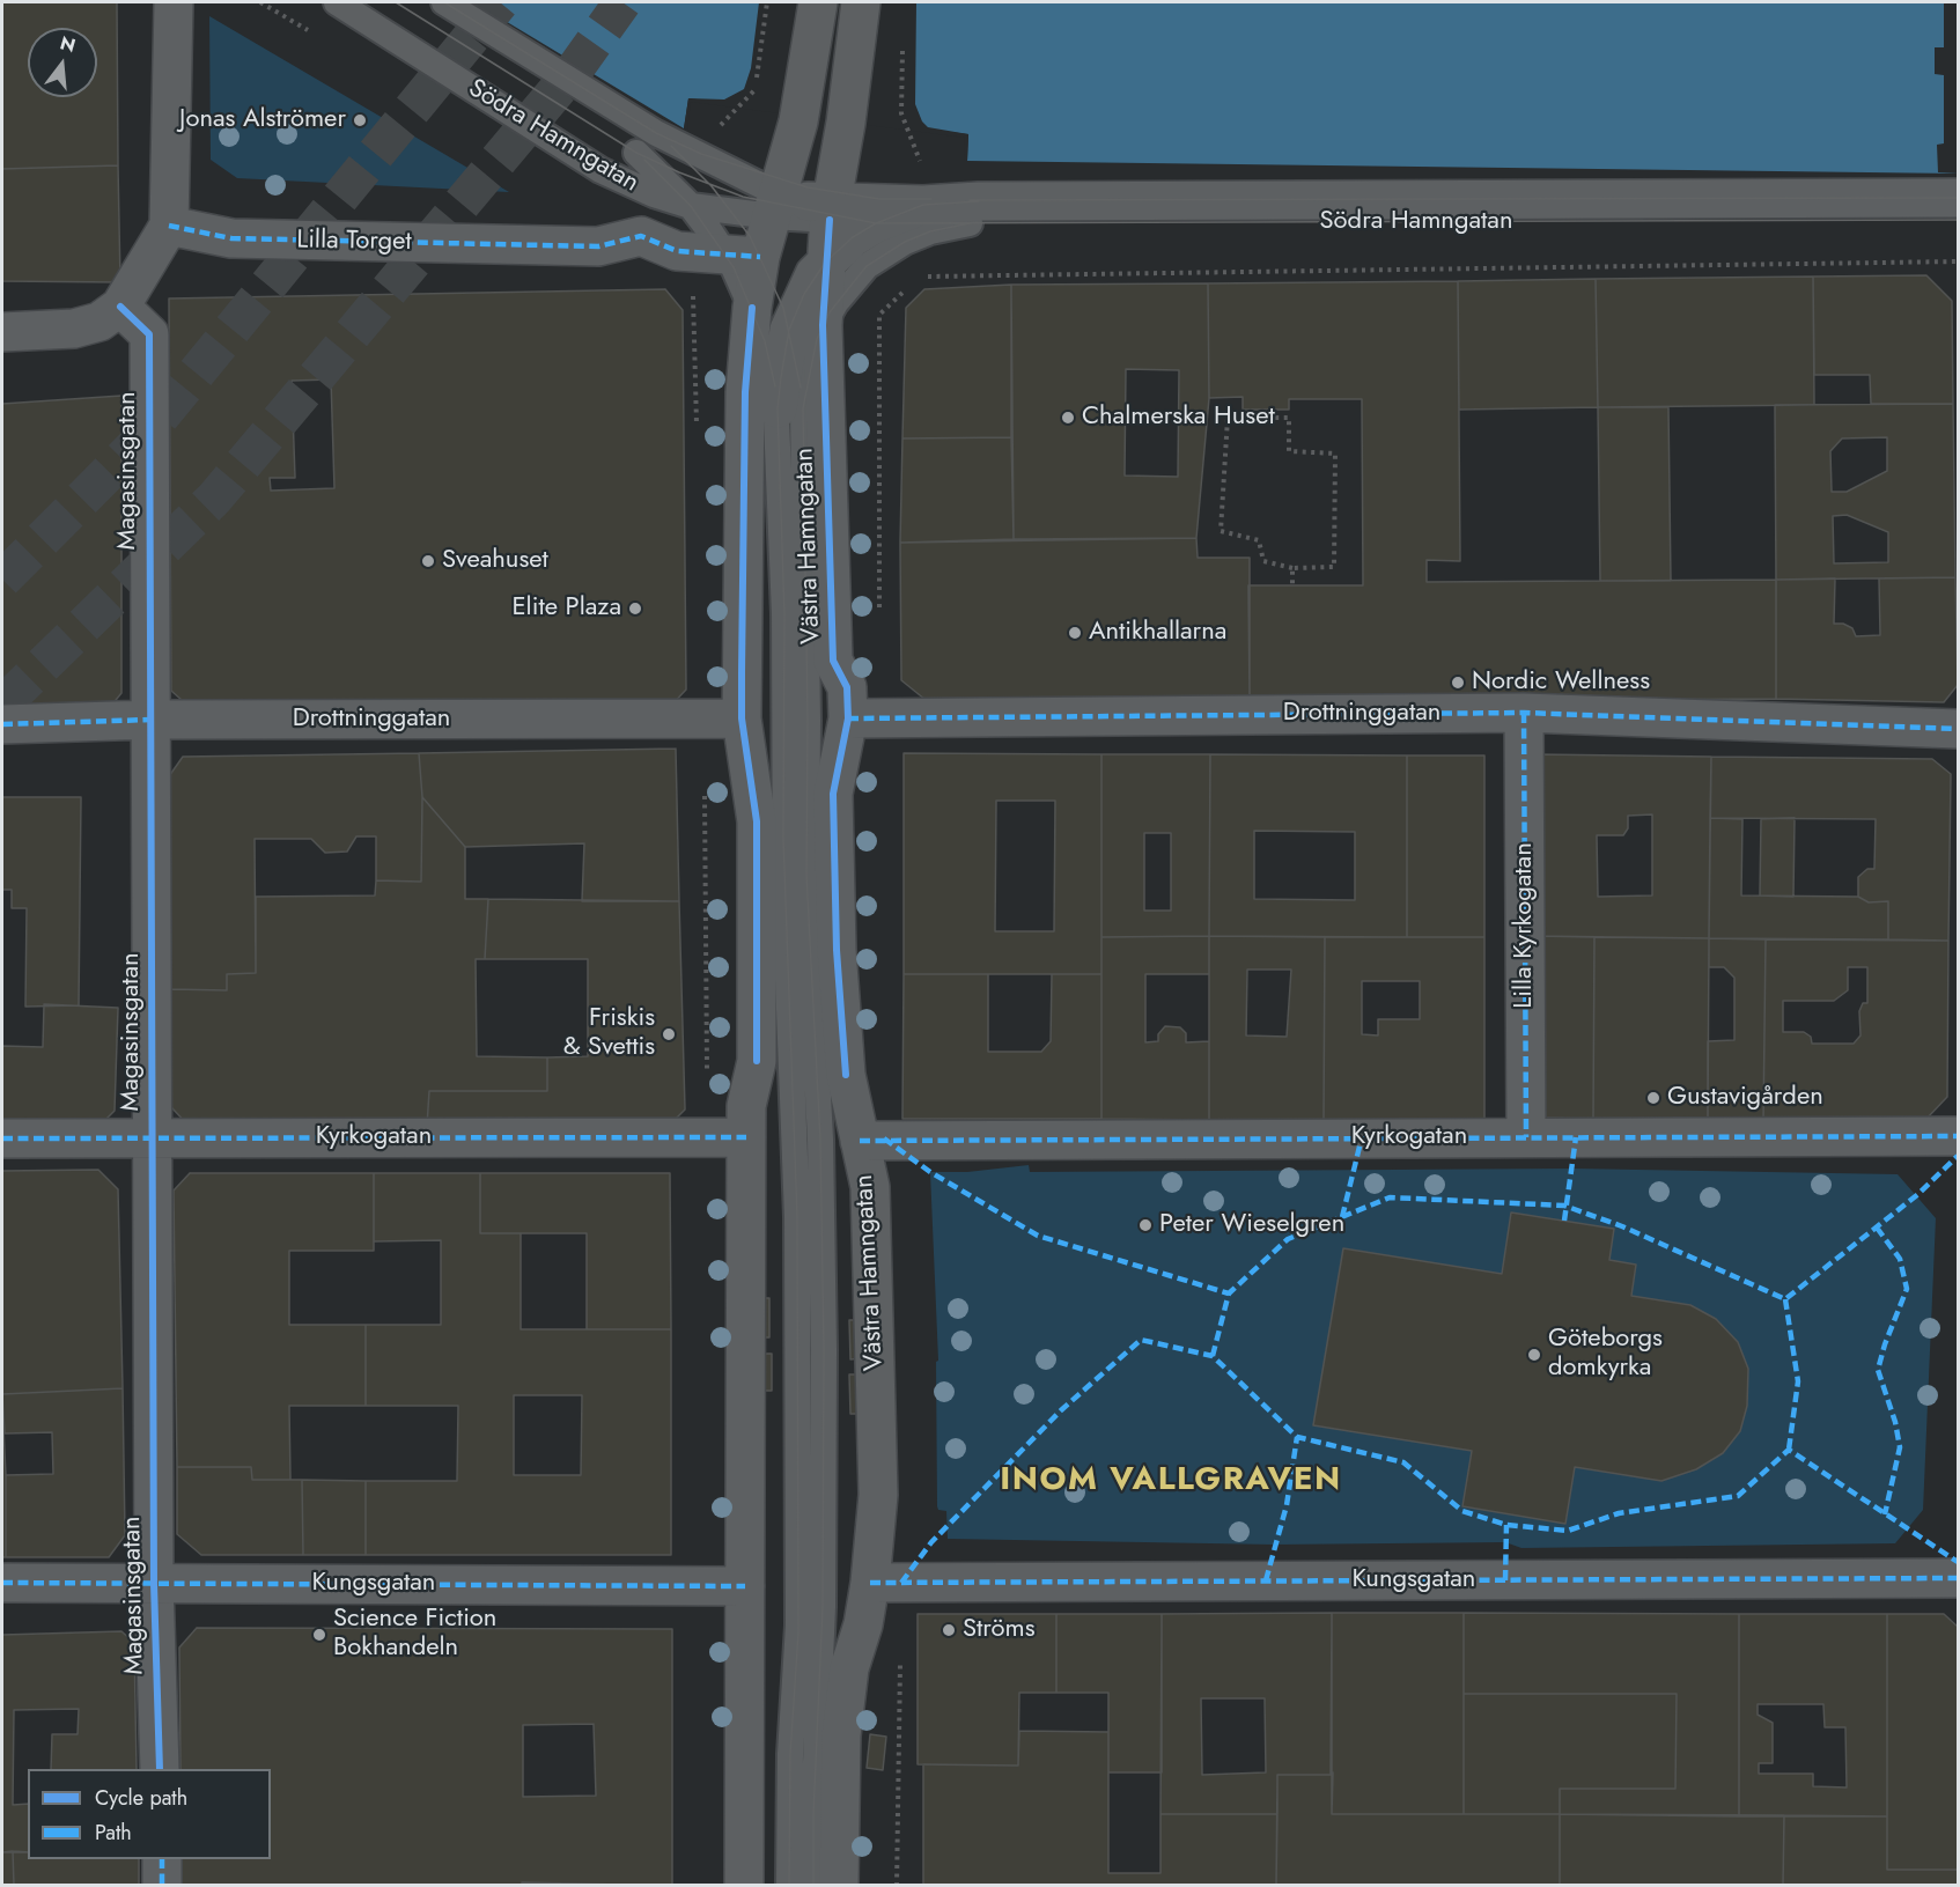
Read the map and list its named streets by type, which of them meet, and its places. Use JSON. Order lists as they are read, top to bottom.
{
  "streets": {
    "street": [
      "Södra Hamngatan",
      "Lilla Torget",
      "Magasinsgatan",
      "Västra Hamngatan",
      "Drottninggatan",
      "Lilla Kyrkogatan",
      "Kyrkogatan",
      "Kungsgatan"
    ]
  },
  "crossings": [
    ["Södra Hamngatan", "Västra Hamngatan"],
    ["Magasinsgatan", "Drottninggatan"],
    ["Magasinsgatan", "Kyrkogatan"],
    ["Magasinsgatan", "Kungsgatan"],
    ["Västra Hamngatan", "Drottninggatan"],
    ["Västra Hamngatan", "Kyrkogatan"],
    ["Västra Hamngatan", "Kungsgatan"],
    ["Drottninggatan", "Lilla Kyrkogatan"],
    ["Lilla Kyrkogatan", "Kyrkogatan"]
  ],
  "districts": ["INOM VALLGRAVEN"],
  "places": [
    "Jonas Alströmer",
    "Chalmerska Huset",
    "Sveahuset",
    "Elite Plaza",
    "Antikhallarna",
    "Nordic Wellness",
    "Friskis & Svettis",
    "Gustavigården",
    "Peter Wieselgren",
    "Göteborgs domkyrka",
    "Ströms",
    "Science Fiction Bokhandeln"
  ],
  "legend": ["Cycle path", "Path"],
  "north": "top"
}
